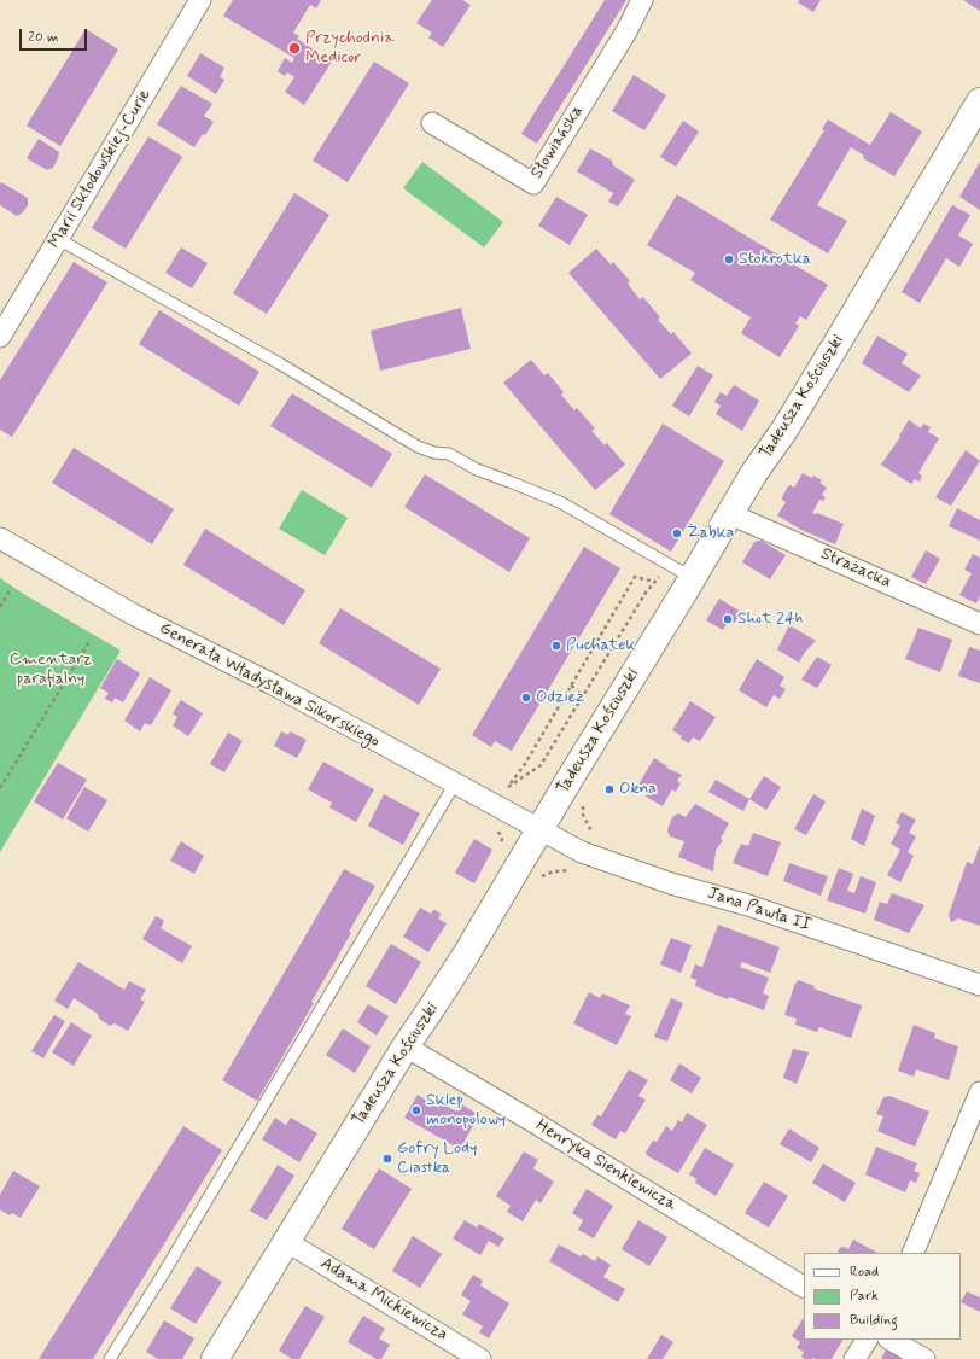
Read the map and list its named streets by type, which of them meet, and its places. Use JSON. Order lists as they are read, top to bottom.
{
  "streets": {
    "main road": ["Tadeusza Kościuszki"],
    "street": [
      "Słowiańska",
      "Marii Skłodowskiej-Curie",
      "Strażacka",
      "Generała Władysława Sikorskiego",
      "Jana Pawła II",
      "Henryka Sienkiewicza",
      "Adama Mickiewicza"
    ]
  },
  "crossings": [
    ["Tadeusza Kościuszki", "Strażacka"],
    ["Tadeusza Kościuszki", "Generała Władysława Sikorskiego"],
    ["Tadeusza Kościuszki", "Jana Pawła II"],
    ["Tadeusza Kościuszki", "Henryka Sienkiewicza"],
    ["Tadeusza Kościuszki", "Adama Mickiewicza"],
    ["Generała Władysława Sikorskiego", "Jana Pawła II"]
  ],
  "parks": ["Cmentarz parafialny"],
  "places": [
    "Przychodnia Medicor",
    "Stokrotka",
    "Żabka",
    "Shot 24h",
    "Puchatek",
    "Odzież",
    "Okna",
    "Sklep monopolowy",
    "Gofry Lody Ciastka"
  ],
  "legend": ["Road", "Park", "Building"],
  "scale_bar": "20 m"
}
